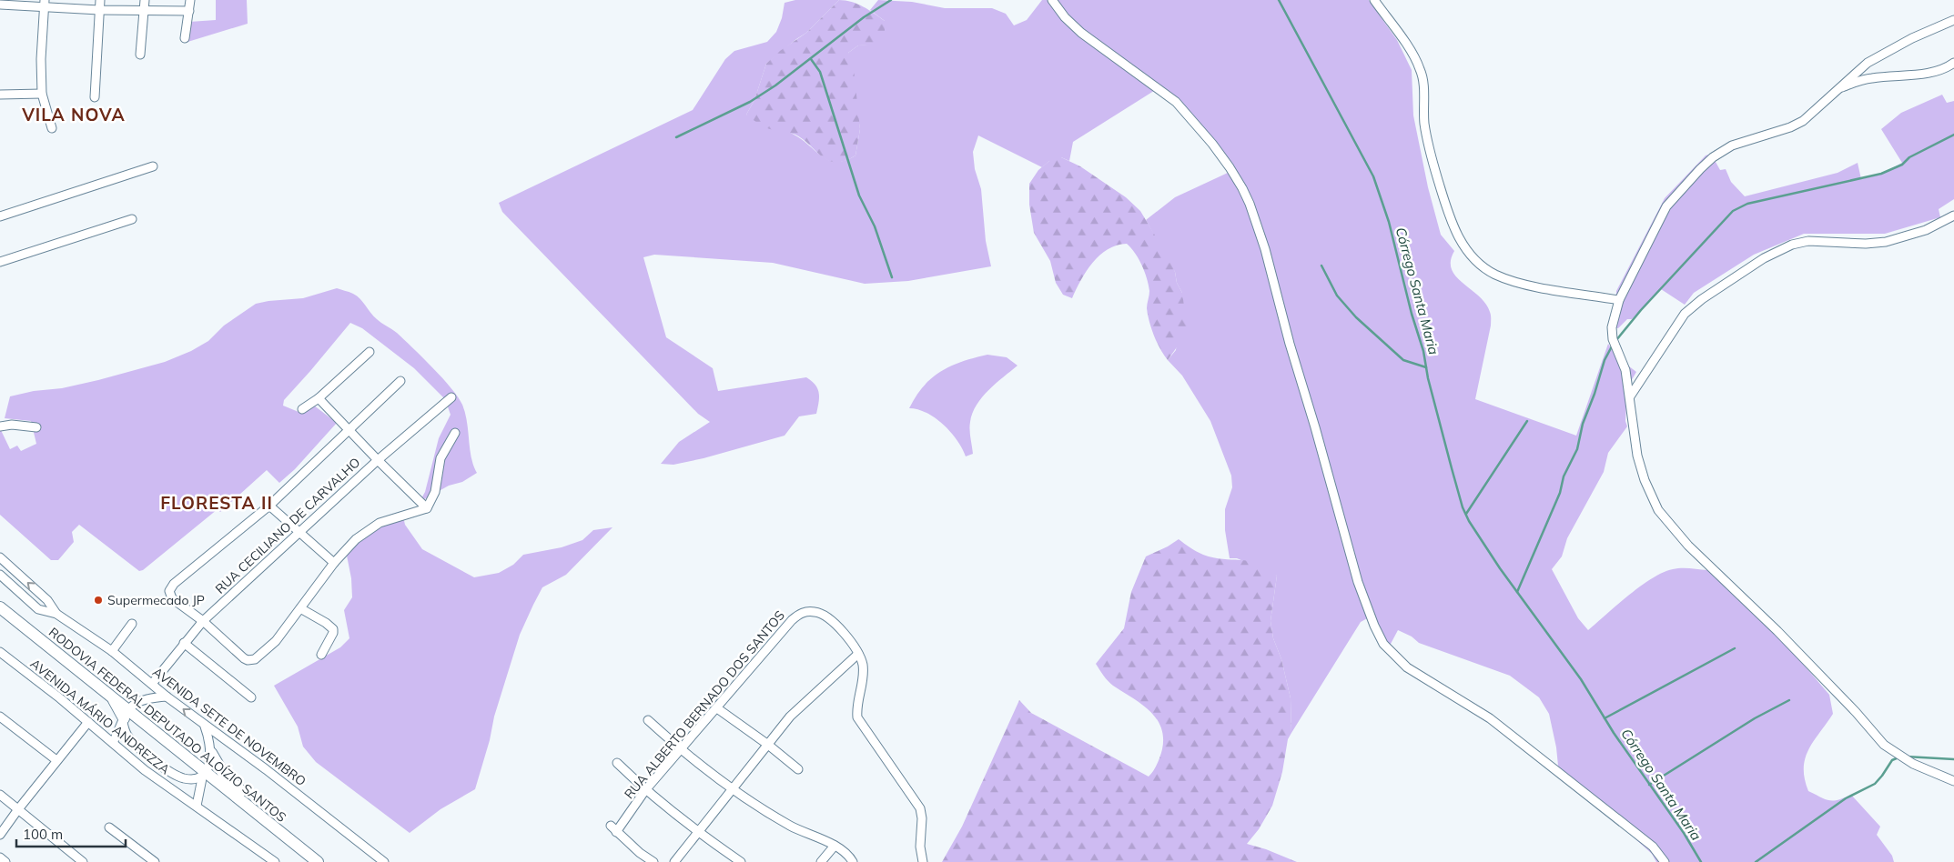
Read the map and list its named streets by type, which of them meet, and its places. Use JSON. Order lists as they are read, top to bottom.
{
  "streets": {
    "highway": ["RODOVIA FEDERAL DEPUTADO ALOÍZIO SANTOS"],
    "street": [
      "RUA CECILIANO DE CARVALHO",
      "RUA ALBERTO BERNADO DOS SANTOS",
      "AVENIDA MÁRIO ANDREZZA",
      "AVENIDA SETE DE NOVEMBRO"
    ]
  },
  "crossings": [
    ["RUA CECILIANO DE CARVALHO", "AVENIDA SETE DE NOVEMBRO"]
  ],
  "districts": ["VILA NOVA", "FLORESTA II"],
  "water": ["Córrego Santa Maria"],
  "places": ["Supermecado JP"],
  "scale_bar": "100 m"
}
